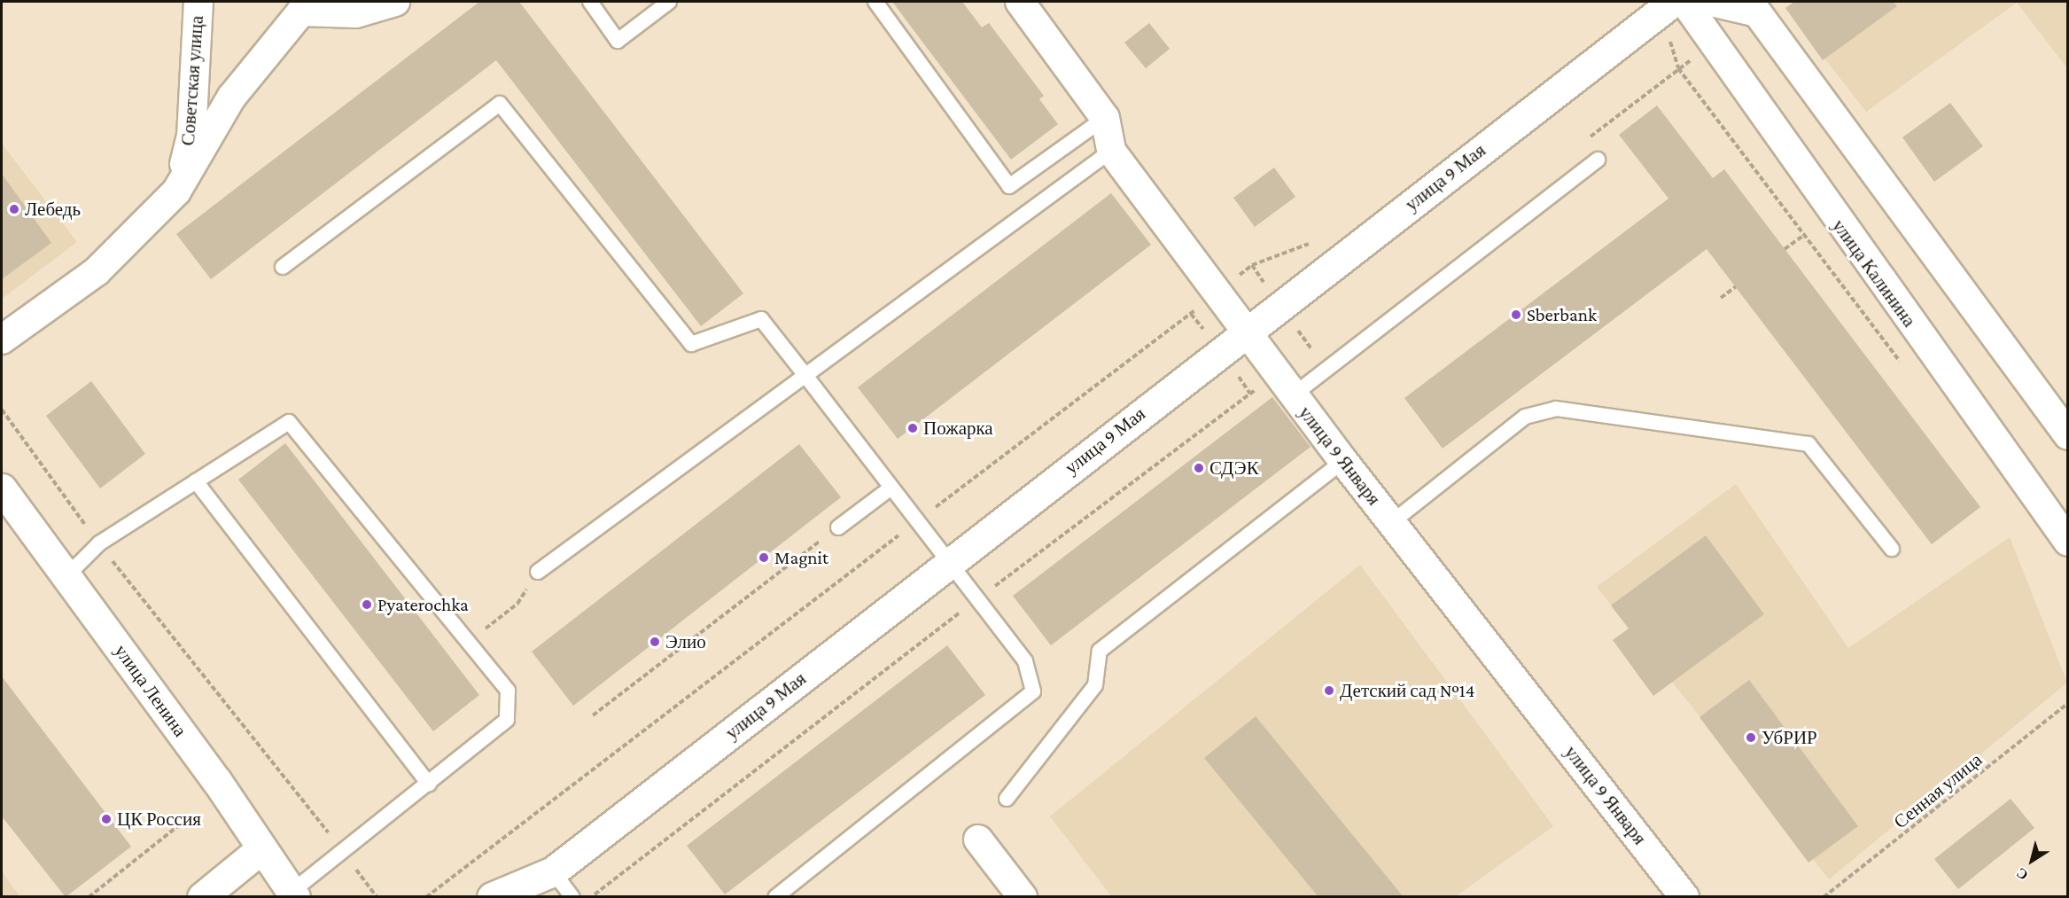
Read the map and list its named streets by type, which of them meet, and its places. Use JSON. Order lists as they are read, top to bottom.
{
  "streets": {
    "street": [
      "Советская улица",
      "улица 9 Мая",
      "улица Калинина",
      "улица 9 Января",
      "улица Ленина"
    ],
    "path": ["Сенная улица"]
  },
  "crossings": [
    ["улица 9 Мая", "улица Калинина"],
    ["улица 9 Мая", "улица 9 Января"]
  ],
  "places": [
    "Лебедь",
    "Sberbank",
    "Пожарка",
    "СДЭК",
    "Magnit",
    "Pyaterochka",
    "Элио",
    "Детский сад №14",
    "УбРИР",
    "ЦК Россия"
  ],
  "north": "bottom left"
}
